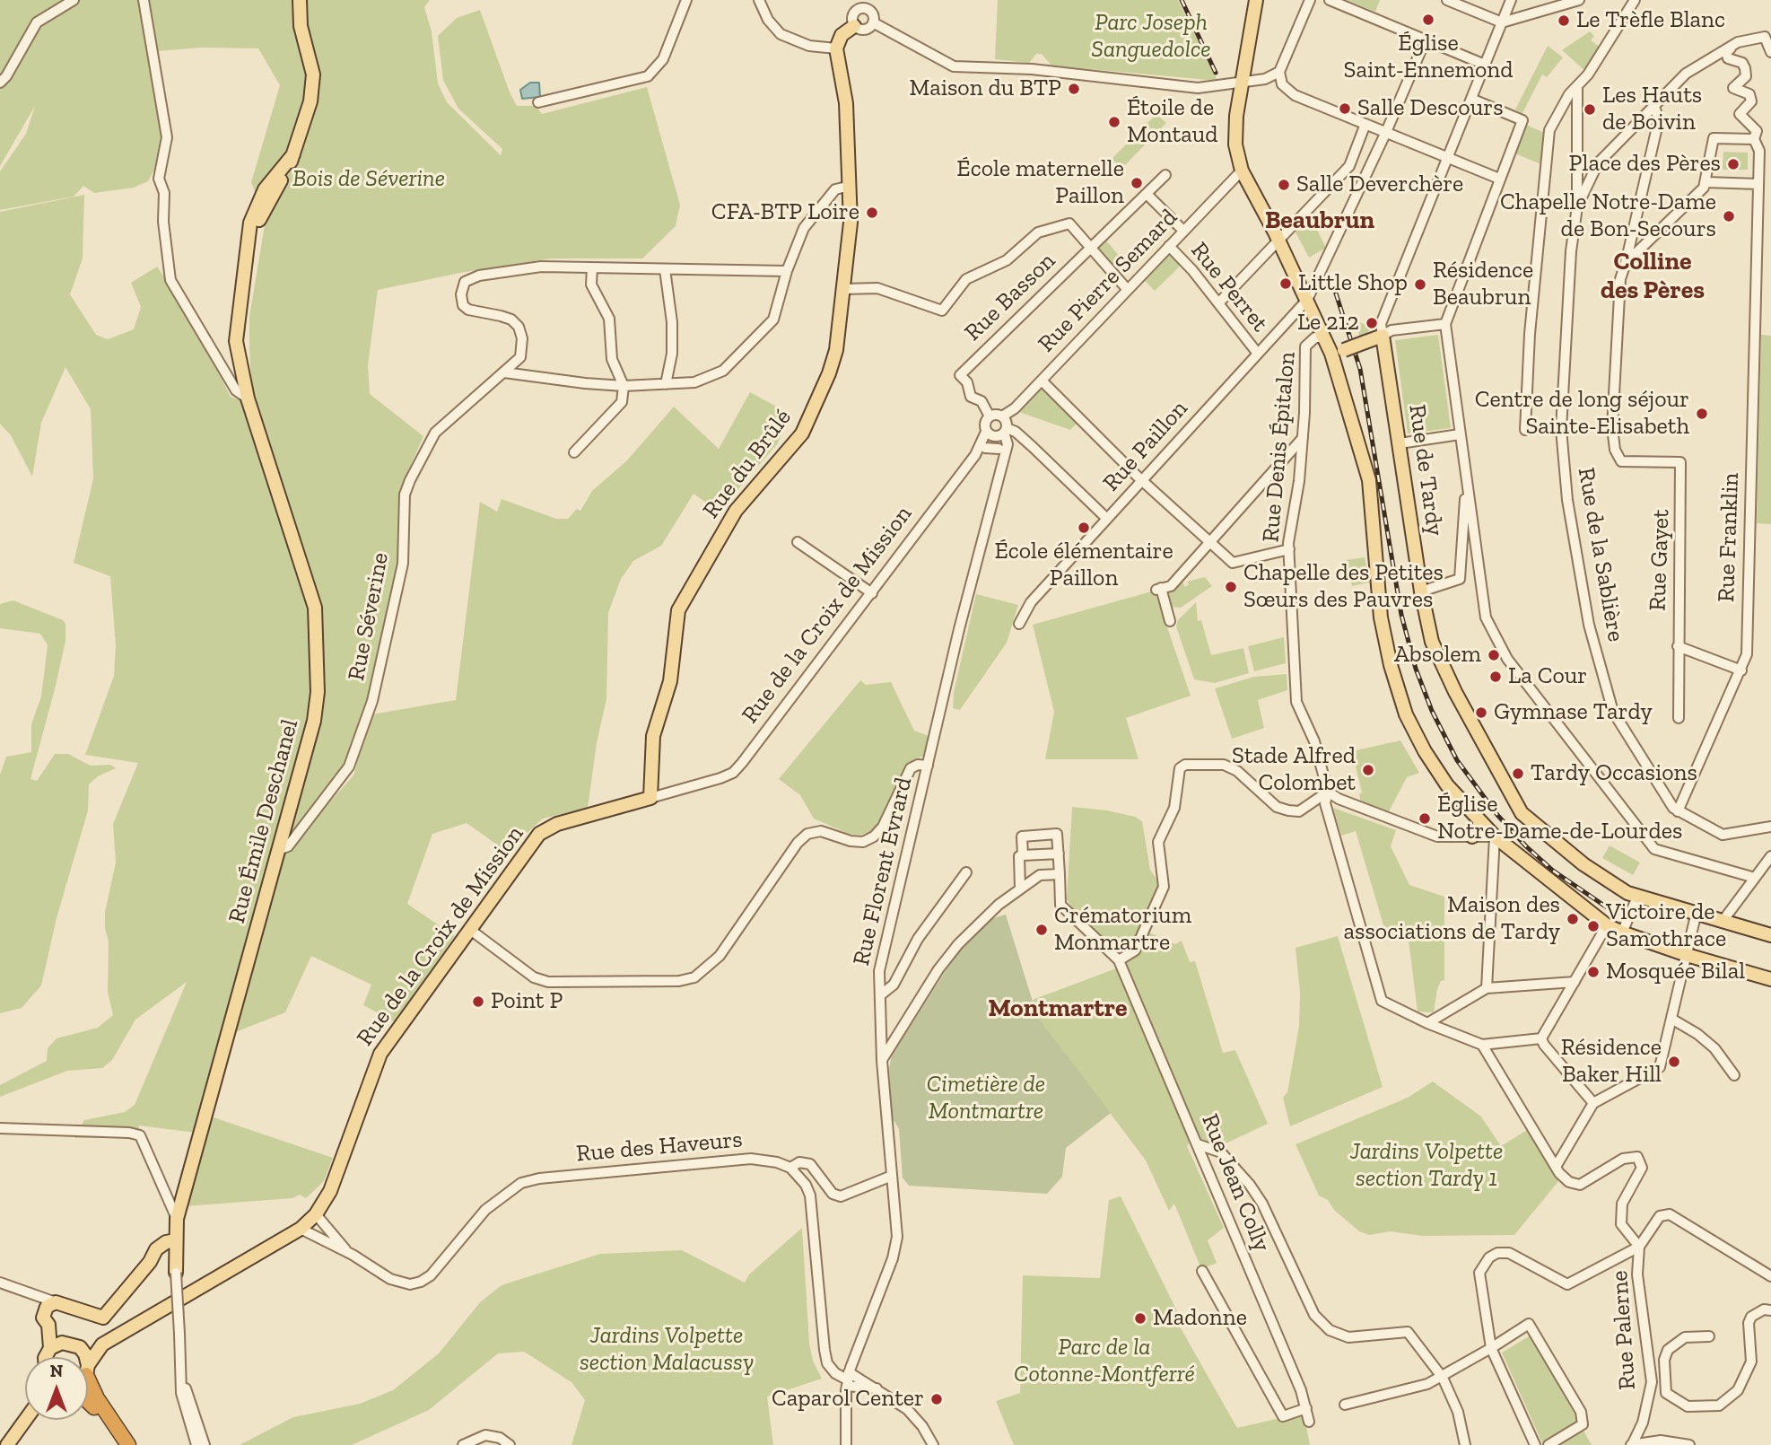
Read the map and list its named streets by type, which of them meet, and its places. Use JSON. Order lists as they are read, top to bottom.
{
  "streets": {
    "main road": [
      "Rue du Brûlé",
      "Rue de Tardy",
      "Rue de la Croix de Mission",
      "Rue Émile Deschanel"
    ],
    "street": [
      "Rue Pierre Semard",
      "Rue Perret",
      "Rue Basson",
      "Rue Paillon",
      "Rue Denis Épitalon",
      "Rue Franklin",
      "Rue de la Sablière",
      "Rue Gayet",
      "Rue Séverine",
      "Rue Florent Evrard",
      "Rue des Haveurs",
      "Rue Jean Colly",
      "Rue Palerne"
    ]
  },
  "crossings": [
    ["Rue Pierre Semard", "Rue Perret"],
    ["Rue Perret", "Rue Paillon"],
    ["Rue du Brûlé", "Rue de la Croix de Mission"],
    ["Rue Franklin", "Rue de la Sablière"],
    ["Rue de la Croix de Mission", "Rue Florent Evrard"],
    ["Rue de la Croix de Mission", "Rue des Haveurs"],
    ["Rue Séverine", "Rue Émile Deschanel"]
  ],
  "districts": ["Beaubrun", "Colline des Pères", "Montmartre"],
  "parks": [
    "Parc Joseph Sanguedolce",
    "Bois de Séverine",
    "Cimetière de Montmartre",
    "Jardins Volpette section Tardy 1",
    "Jardins Volpette section Malacussy",
    "Parc de la Cotonne-Montferré"
  ],
  "places": [
    "Église Saint-Ennemond",
    "Le Trèfle Blanc",
    "Maison du BTP",
    "Salle Descours",
    "Les Hauts de Boivin",
    "Étoile de Montaud",
    "Place des Pères",
    "École maternelle Paillon",
    "Salle Deverchère",
    "CFA-BTP Loire",
    "Chapelle Notre-Dame de Bon-Secours",
    "Little Shop",
    "Résidence Beaubrun",
    "Le 212",
    "Centre de long séjour Sainte-Elisabeth",
    "École élémentaire Paillon",
    "Chapelle des Petites Sœurs des Pauvres",
    "Absolem",
    "La Cour",
    "Gymnase Tardy",
    "Stade Alfred Colombet",
    "Tardy Occasions",
    "Église Notre-Dame-de-Lourdes",
    "Maison des associations de Tardy",
    "Victoire de Samothrace",
    "Crématorium Monmartre",
    "Mosquée Bilal",
    "Point P",
    "Résidence Baker Hill",
    "Madonne",
    "Caparol Center"
  ],
  "north": "top"
}
